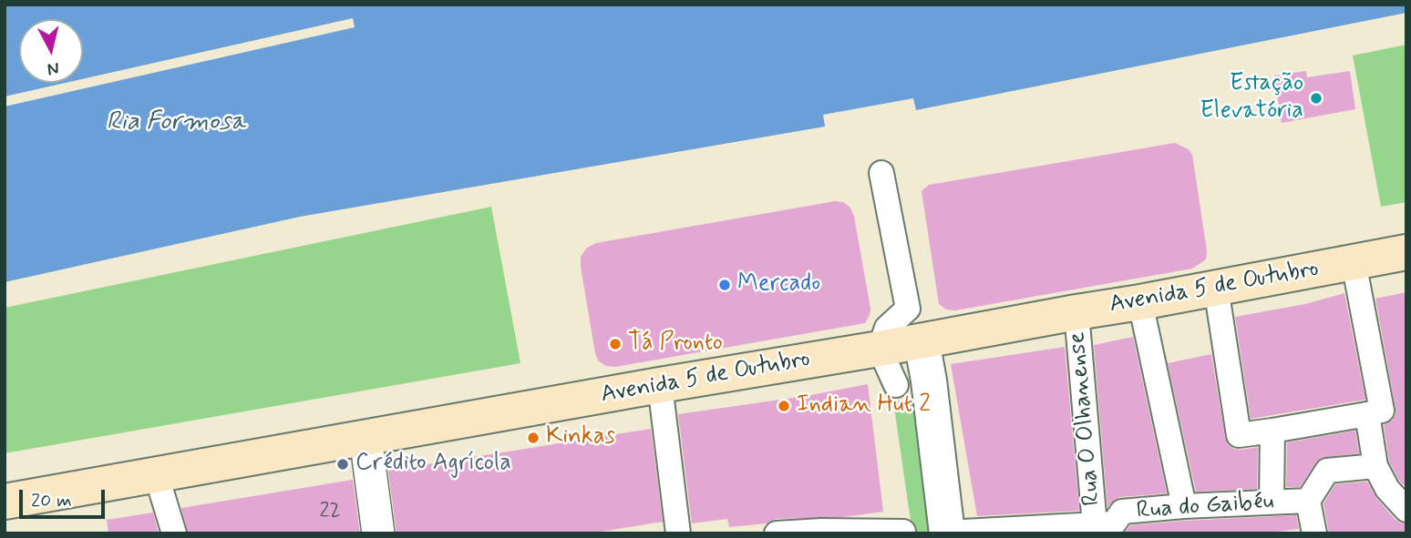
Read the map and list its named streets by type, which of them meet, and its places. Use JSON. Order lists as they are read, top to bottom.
{
  "streets": {
    "main road": ["Avenida 5 de Outubro"],
    "street": ["Rua O Olhanense", "Rua do Gaibéu"]
  },
  "crossings": [
    ["Avenida 5 de Outubro", "Rua O Olhanense"],
    ["Rua O Olhanense", "Rua do Gaibéu"]
  ],
  "water": ["Ria Formosa"],
  "places": [
    "Estação Elevatória",
    "Mercado",
    "Tá Pronto",
    "Indian Hut 2",
    "Kinkas",
    "Crédito Agrícola"
  ],
  "house_numbers": ["22"],
  "scale_bar": "20 m",
  "north": "bottom"
}
